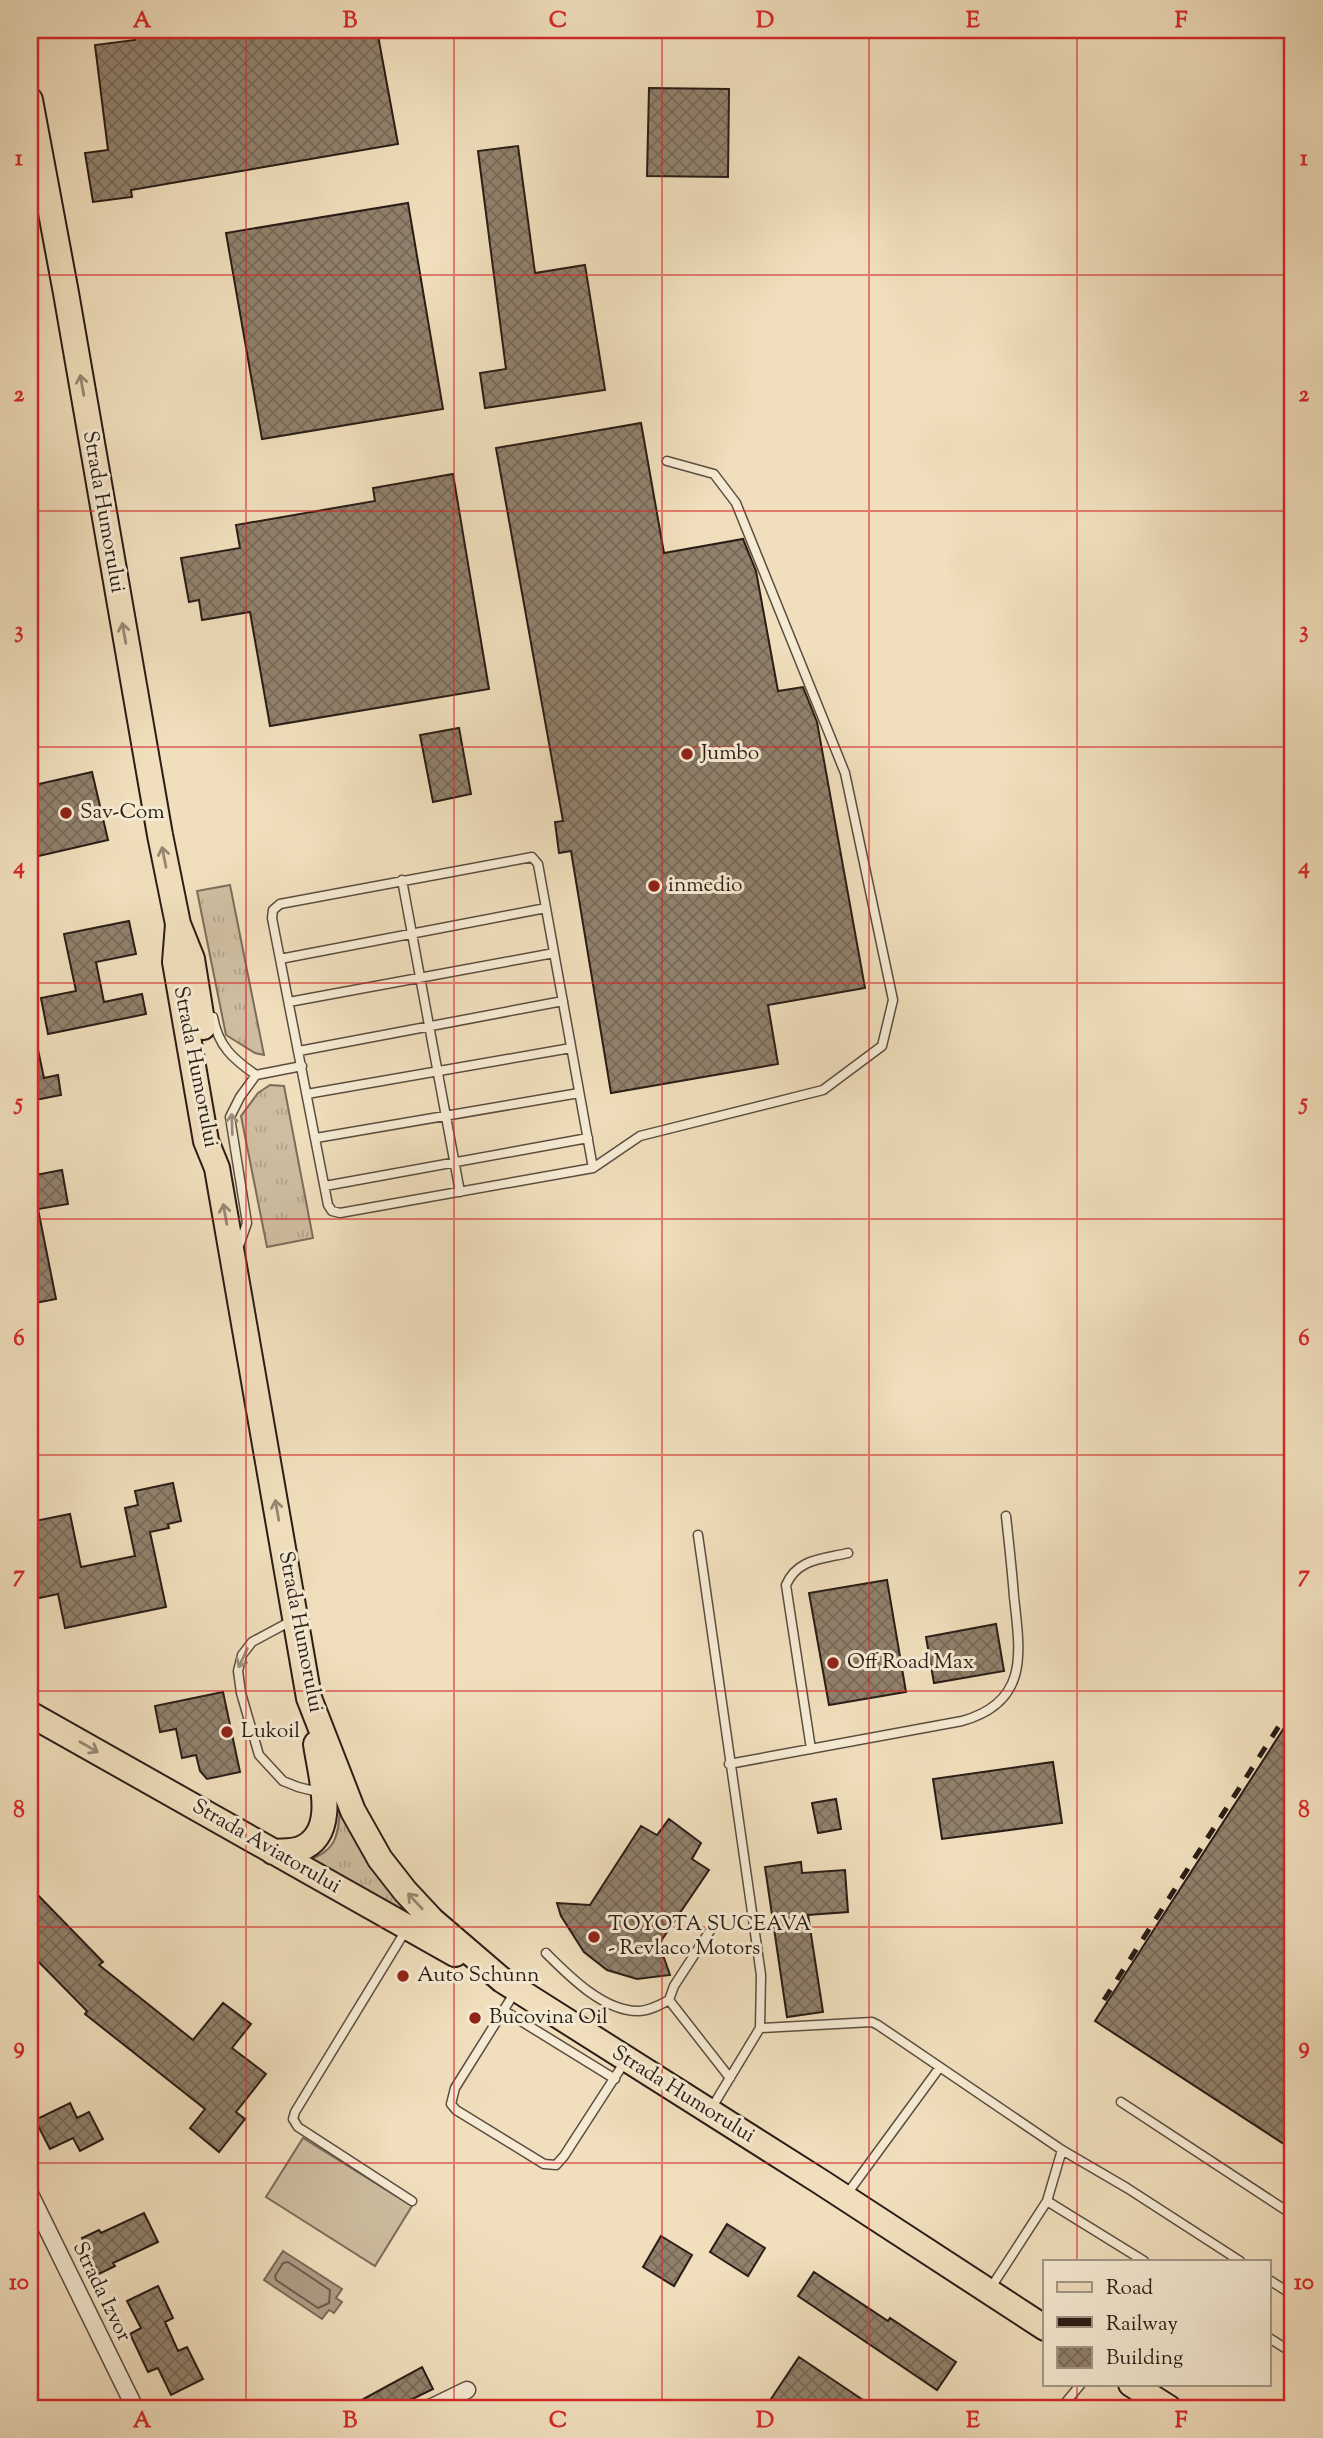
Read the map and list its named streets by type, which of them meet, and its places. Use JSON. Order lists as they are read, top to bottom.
{
  "streets": {
    "main road": ["Strada Humorului", "Strada Aviatorului"],
    "street": ["Strada Izvor"]
  },
  "crossings": [
    ["Strada Humorului", "Strada Aviatorului"]
  ],
  "one_way": ["Strada Humorului", "Strada Aviatorului"],
  "places": [
    "Jumbo",
    "Sav-Com",
    "inmedio",
    "Off Road Max",
    "Lukoil",
    "TOYOTA SUCEAVA - Revlaco Motors",
    "Auto Schunn",
    "Bucovina Oil"
  ],
  "legend": ["Road", "Railway", "Building"],
  "grid": {
    "columns": [
      "A",
      "B",
      "C",
      "D",
      "E",
      "F"
    ],
    "rows": [
      "1",
      "2",
      "3",
      "4",
      "5",
      "6",
      "7",
      "8",
      "9",
      "10"
    ]
  }
}
